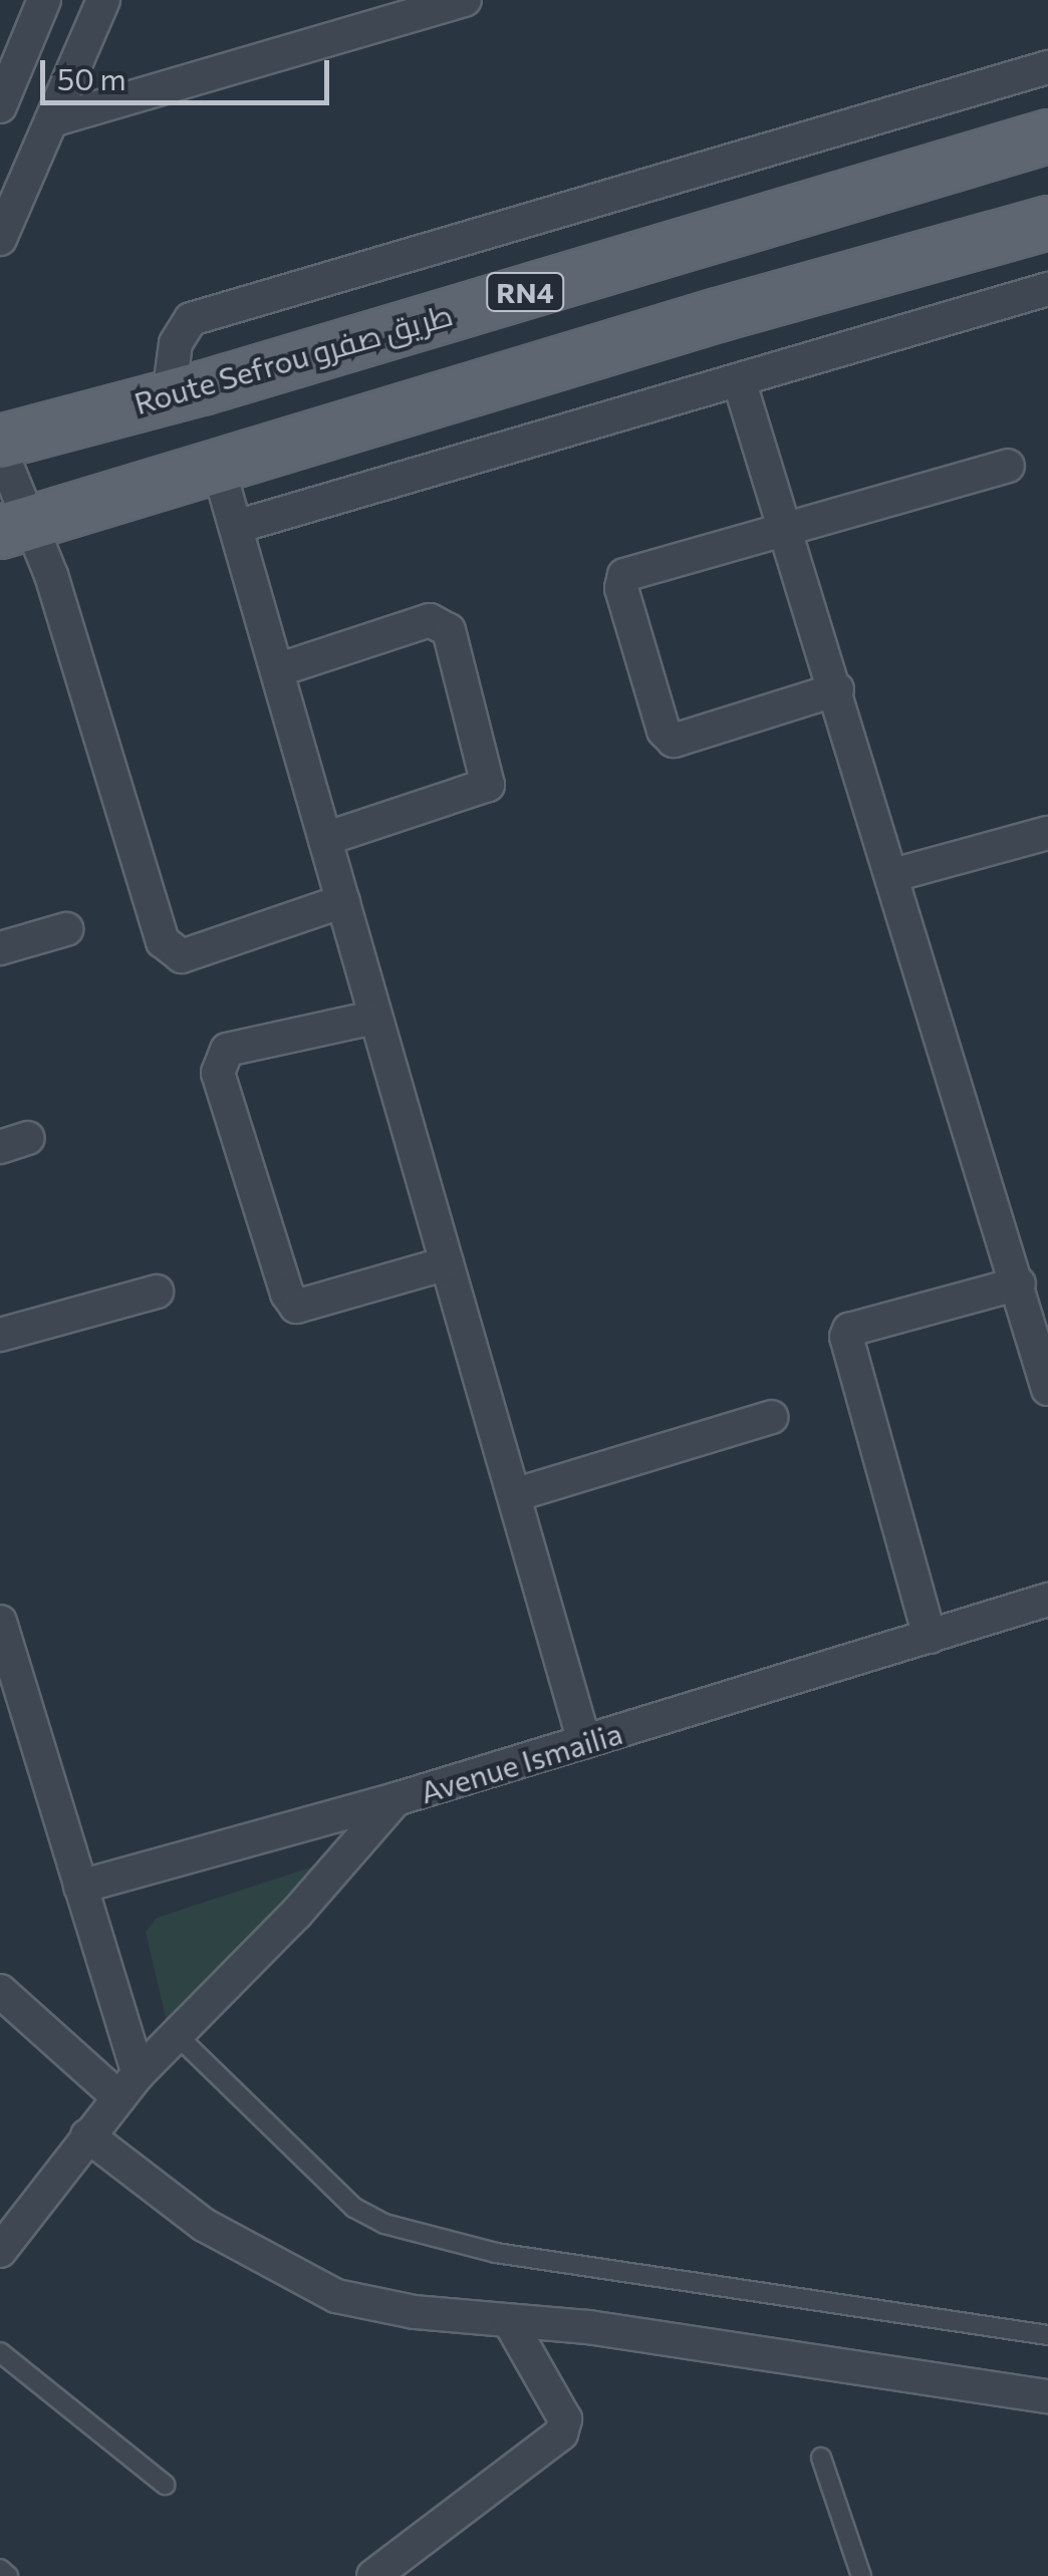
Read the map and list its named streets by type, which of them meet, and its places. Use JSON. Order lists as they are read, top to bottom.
{
  "streets": {
    "main road": ["RN4", "Route Sefrou طريق صفرو"],
    "street": ["Avenue Ismailia"]
  },
  "scale_bar": "50 m"
}
